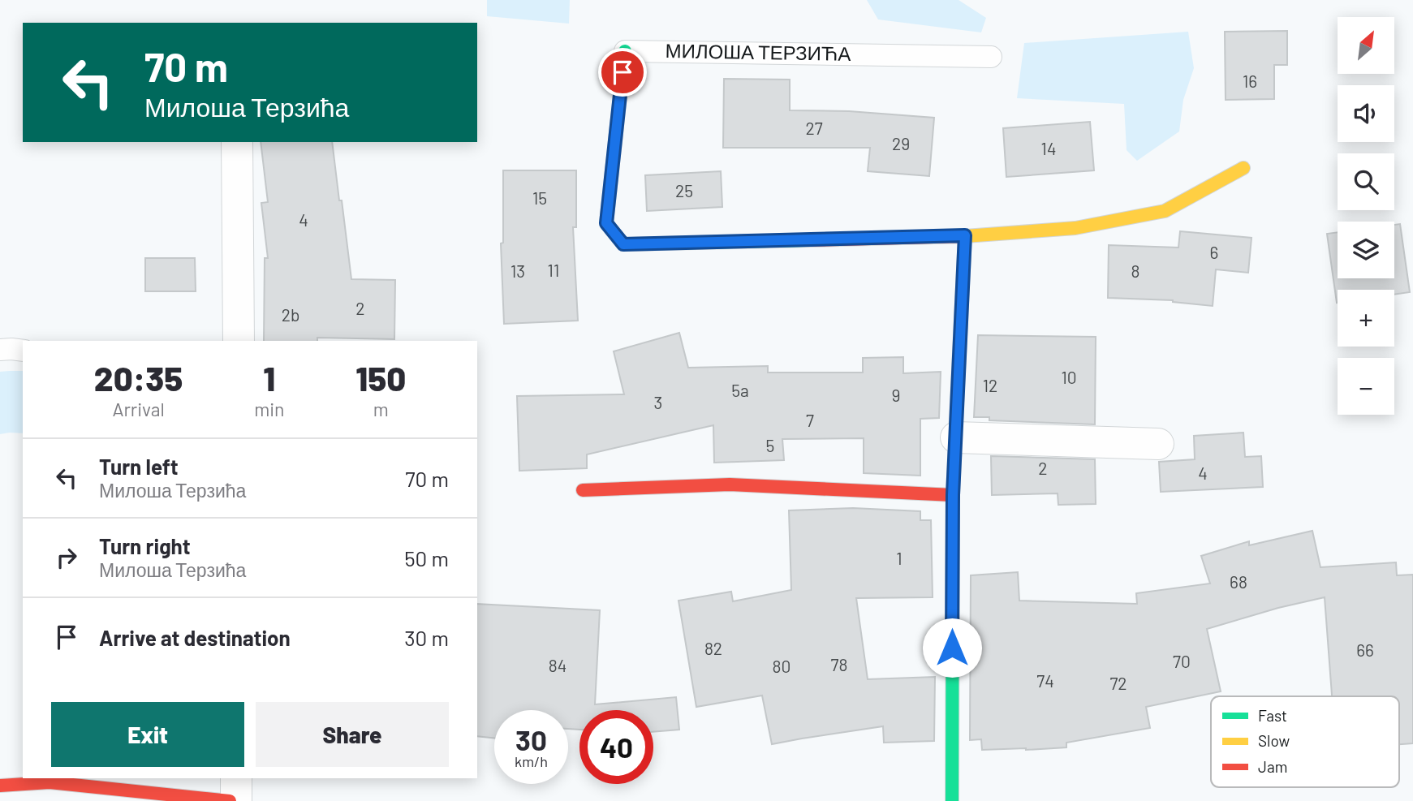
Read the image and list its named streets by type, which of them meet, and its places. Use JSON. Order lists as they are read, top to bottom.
{
  "streets": {
    "street": ["МИЛОША ТЕРЗИЋА"]
  },
  "house_numbers": [
    "16",
    "27",
    "29",
    "14",
    "25",
    "15",
    "4",
    "6",
    "11",
    "13",
    "8",
    "2",
    "2b",
    "10",
    "12",
    "5a",
    "9",
    "3",
    "7",
    "5",
    "2",
    "4",
    "1",
    "68",
    "82",
    "66",
    "70",
    "78",
    "84",
    "80",
    "74",
    "72"
  ],
  "legend": ["Fast", "Slow", "Jam"],
  "north": "top right",
  "page": {
    "map_buttons": ["+", "−"],
    "turn": ["70 m", "Милоша Терзића"],
    "eta": [
      "20:35",
      "Arrival",
      "1",
      "min",
      "150",
      "m"
    ],
    "list": [
      {
        "name": "Turn left",
        "note": "Милоша Терзића",
        "value": "70 m"
      },
      {
        "name": "Turn right",
        "note": "Милоша Терзића",
        "value": "50 m"
      },
      {
        "name": "Arrive at destination",
        "value": "30 m"
      }
    ],
    "buttons": ["Exit", "Share"],
    "speed": "30 km/h",
    "limit": "40"
  }
}
